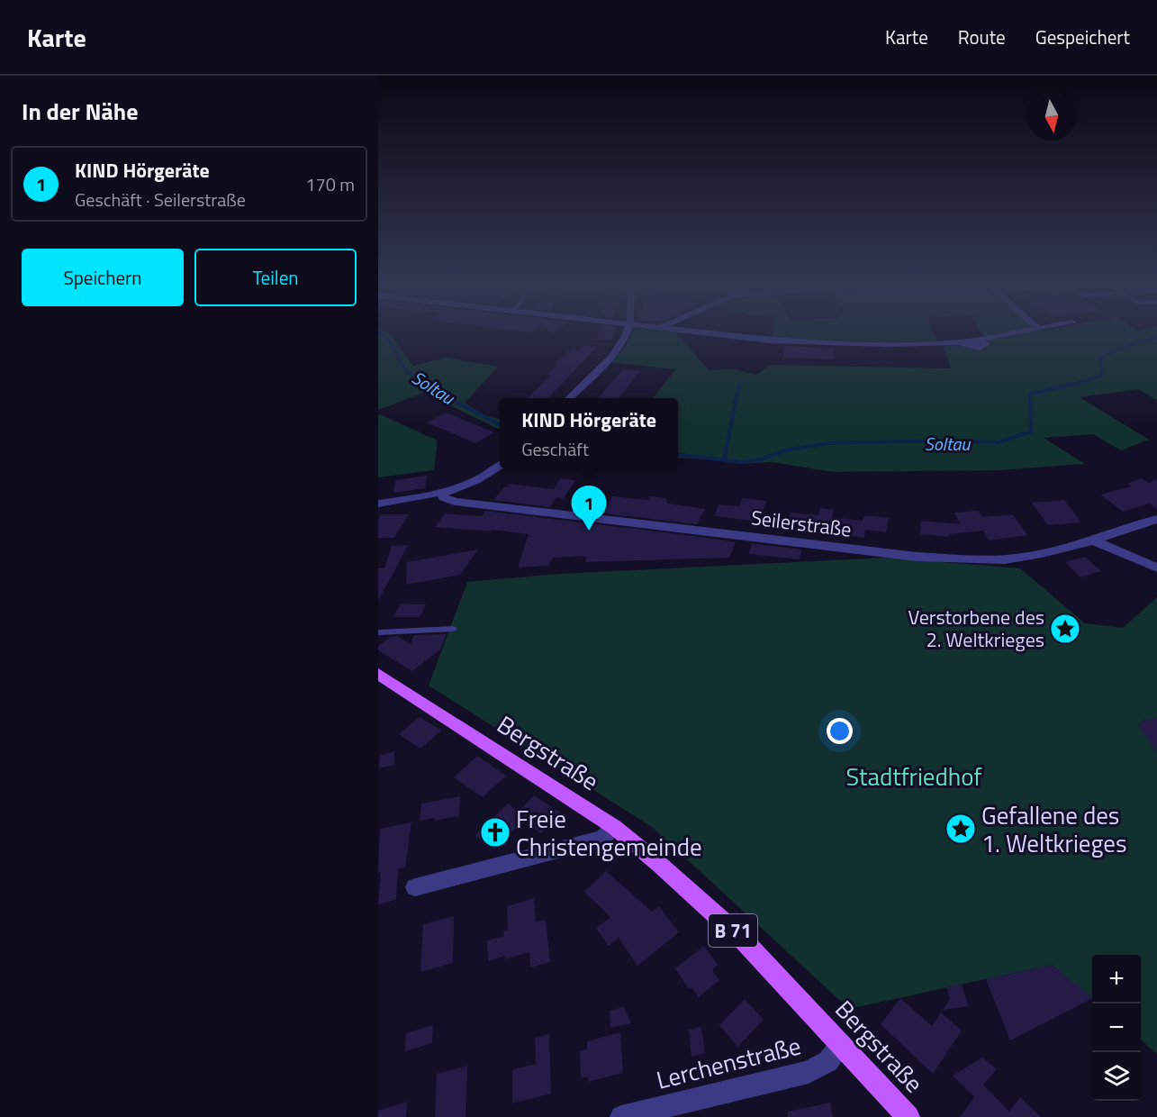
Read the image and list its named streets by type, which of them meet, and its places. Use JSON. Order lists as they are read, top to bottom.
{
  "streets": {
    "main road": ["Bergstraße", "B 71"],
    "street": ["Seilerstraße", "Lerchenstraße"]
  },
  "crossings": [
    ["Bergstraße", "Lerchenstraße"]
  ],
  "water": ["Soltau"],
  "parks": ["Stadtfriedhof"],
  "places": {
    "place": ["Verstorbene des 2. Weltkrieges", "Gefallene des 1. Weltkrieges"],
    "church": ["Freie Christengemeinde"]
  },
  "north": "bottom",
  "page": {
    "header": "Karte",
    "nav": ["Karte", "Route", "Gespeichert"],
    "heading": "In der Nähe",
    "list": [
      {
        "mark": "1",
        "name": "KIND Hörgeräte",
        "note": "Geschäft · Seilerstraße",
        "value": "170 m"
      }
    ],
    "buttons": ["Speichern", "Teilen"],
    "popup": ["KIND Hörgeräte", "Geschäft"],
    "pins": "1",
    "map_buttons": ["+", "−"]
  }
}
